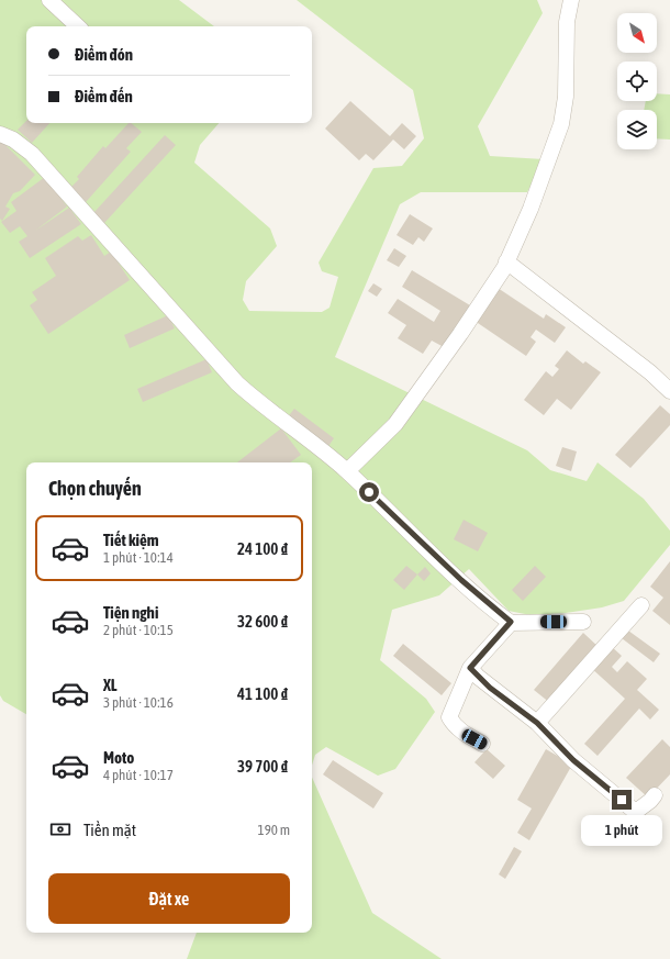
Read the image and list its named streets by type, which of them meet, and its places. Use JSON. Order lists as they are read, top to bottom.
{
  "north": "bottom right",
  "page": {
    "banner": ["Điểm đón", "Điểm đến"],
    "heading": "Chọn chuyến",
    "list": [
      {
        "name": "Tiết kiệm",
        "note": "1 phút · 10:14",
        "value": "24 100 ₫"
      },
      {
        "name": "Tiện nghi",
        "note": "2 phút · 10:15",
        "value": "32 600 ₫"
      },
      {
        "name": "XL",
        "note": "3 phút · 10:16",
        "value": "41 100 ₫"
      },
      {
        "name": "Moto",
        "note": "4 phút · 10:17",
        "value": "39 700 ₫"
      }
    ],
    "pay": ["Tiền mặt", "190 m"],
    "bubble": "1 phút",
    "buttons": "Đặt xe"
  }
}
